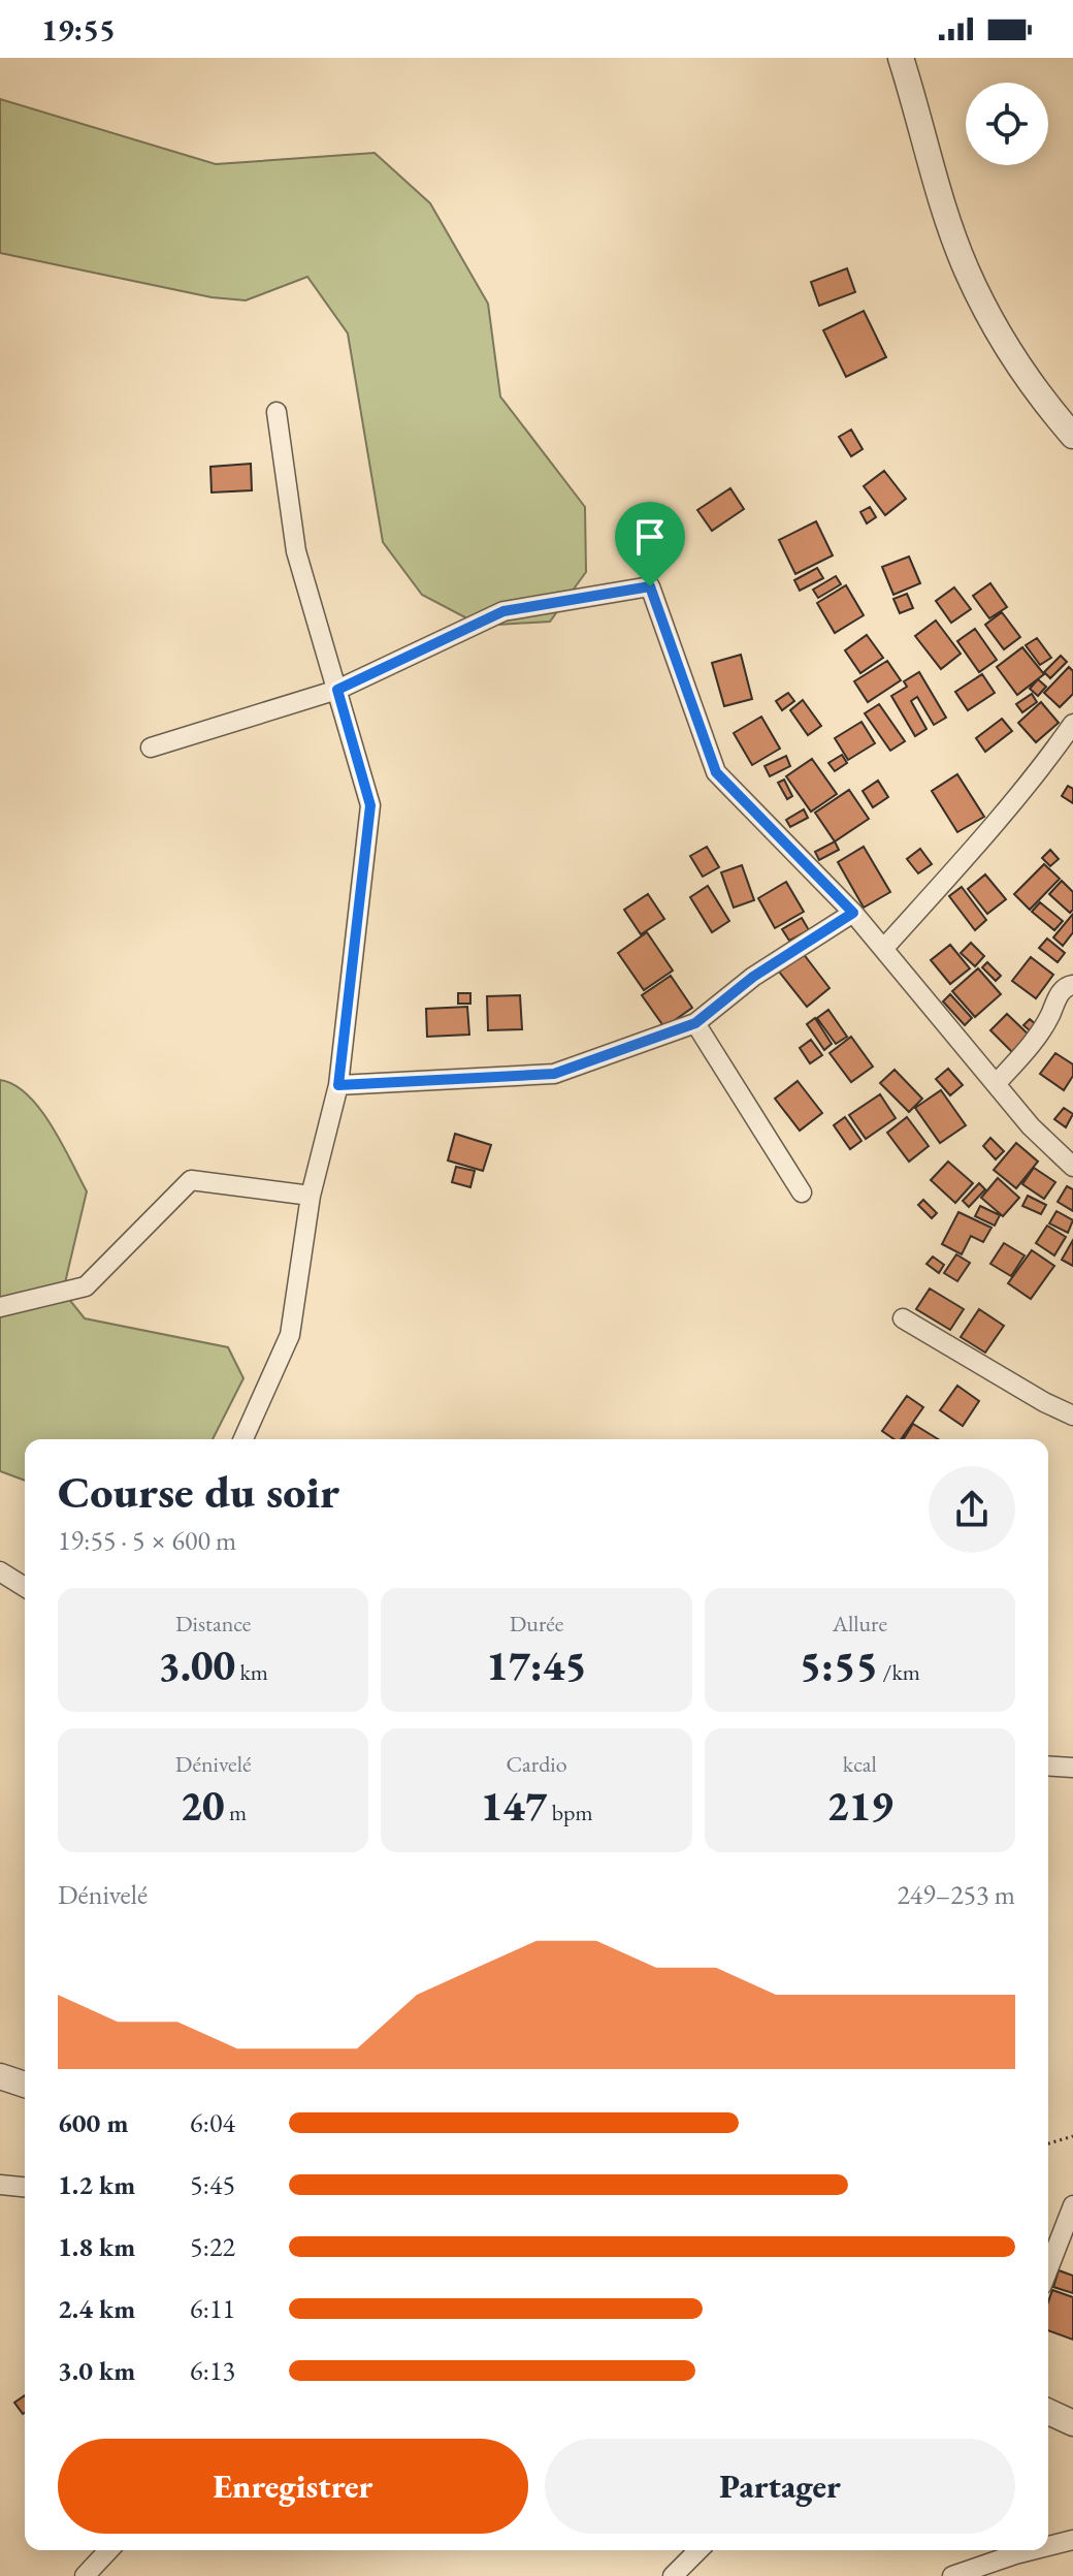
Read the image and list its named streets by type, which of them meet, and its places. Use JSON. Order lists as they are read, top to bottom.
{
  "page": {
    "status": "19:55",
    "heading": ["Course du soir", "19:55 · 5 × 600 m"],
    "stats": [
      ["Distance", "3.00 km"],
      ["Durée", "17:45"],
      ["Allure", "5:55 /km"],
      ["Dénivelé", "20 m"],
      ["Cardio", "147 bpm"],
      ["kcal", "219"]
    ],
    "chart": ["Dénivelé", "249–253 m"],
    "list": [
      {
        "name": "600 m",
        "note": "6:04"
      },
      {
        "name": "1.2 km",
        "note": "5:45"
      },
      {
        "name": "1.8 km",
        "note": "5:22"
      },
      {
        "name": "2.4 km",
        "note": "6:11"
      },
      {
        "name": "3.0 km",
        "note": "6:13"
      }
    ],
    "buttons": ["Enregistrer", "Partager"]
  }
}
